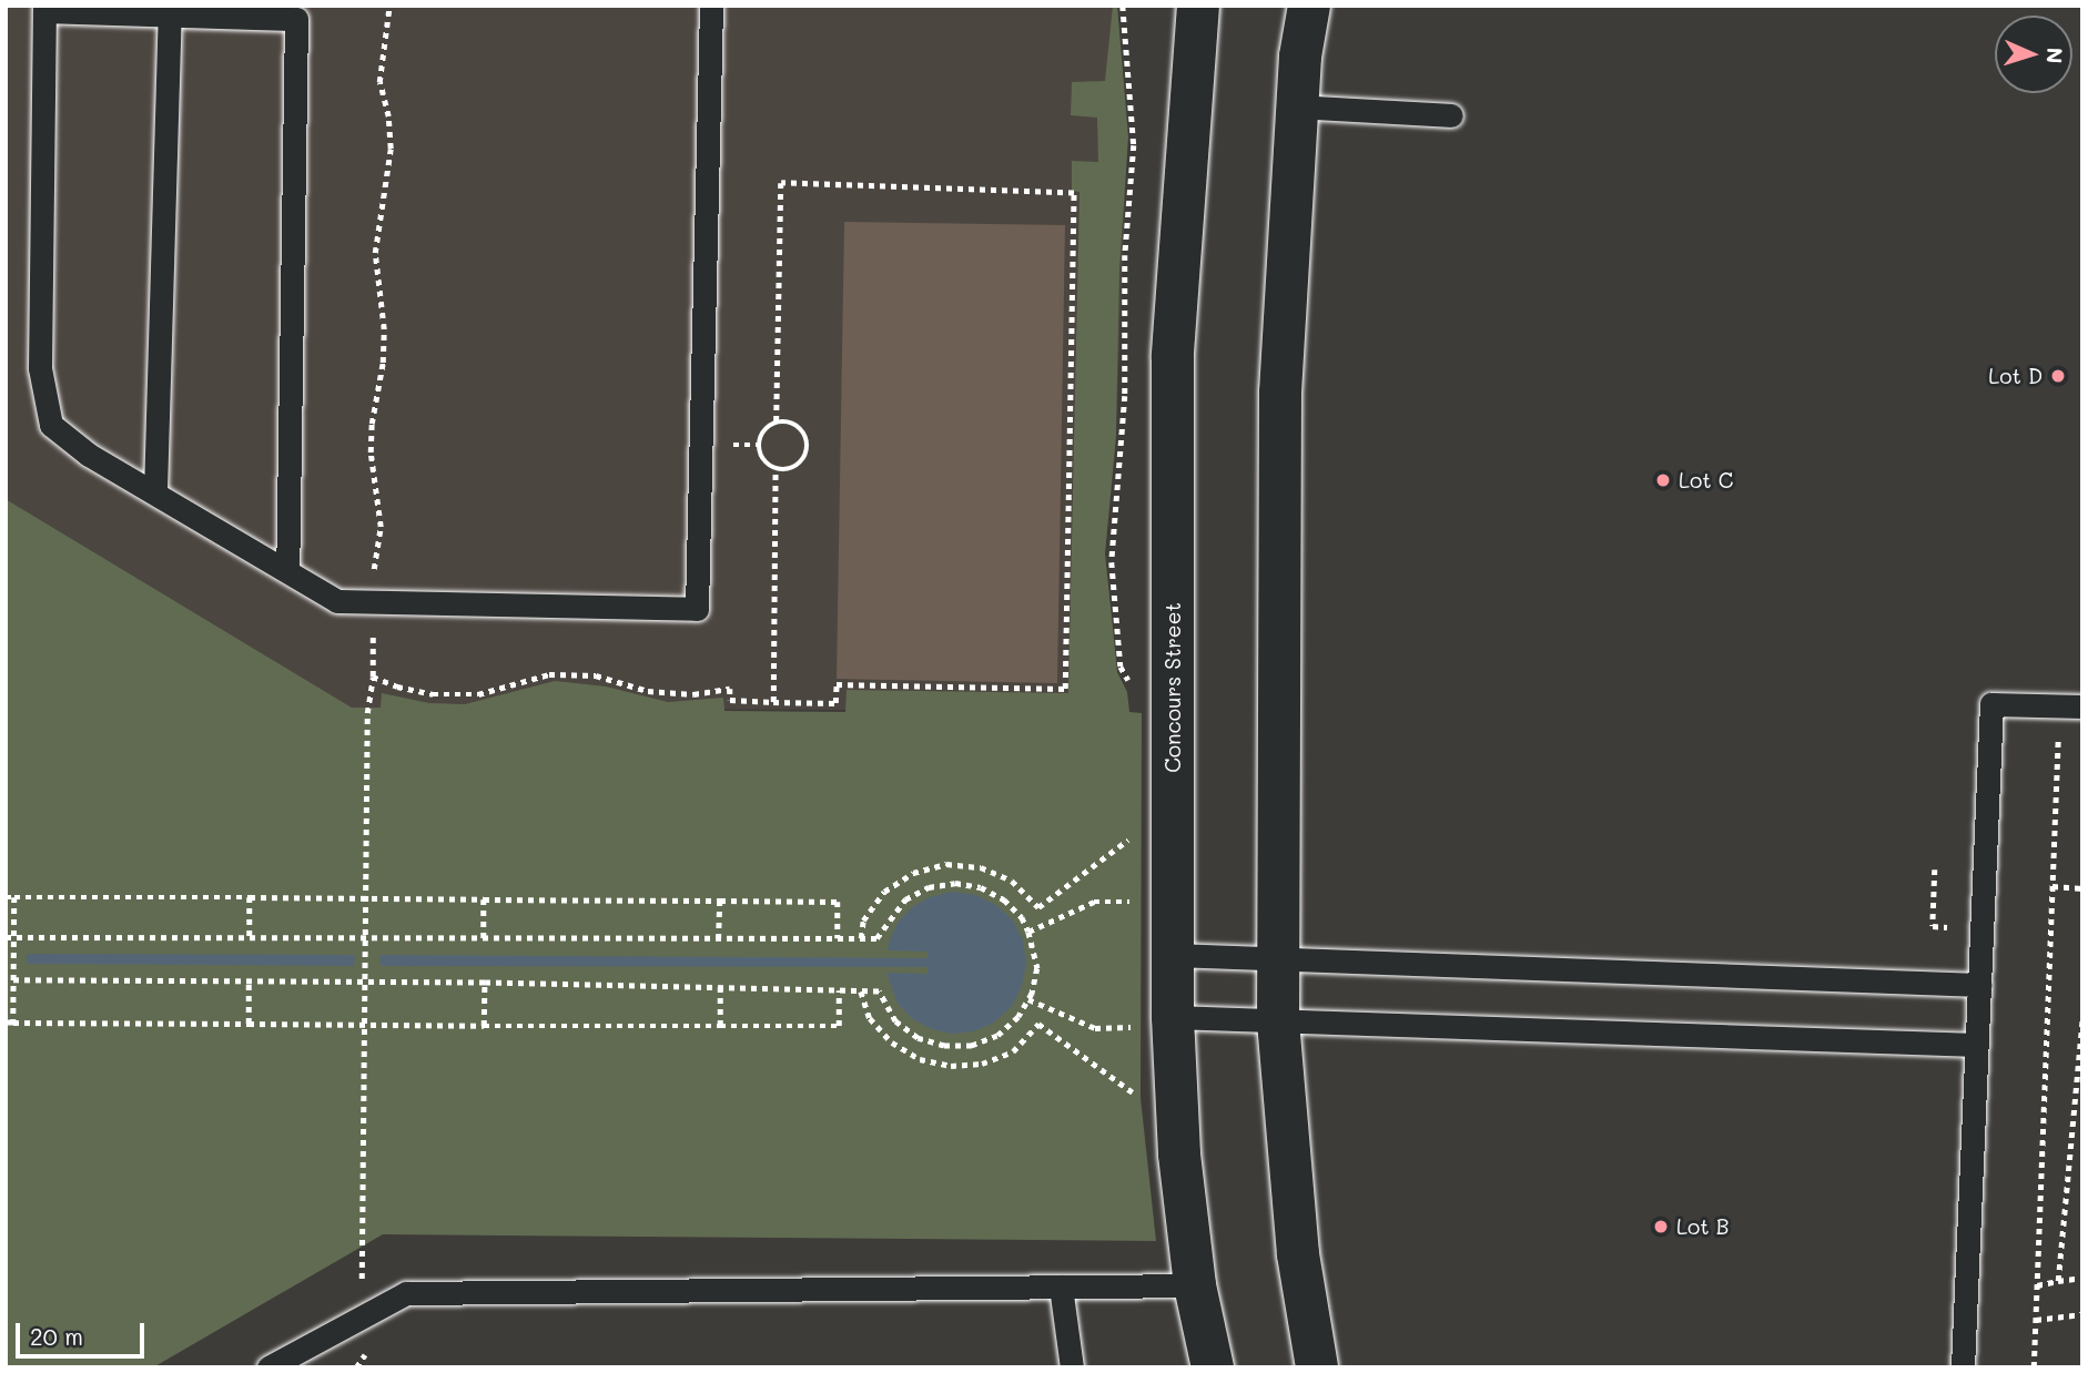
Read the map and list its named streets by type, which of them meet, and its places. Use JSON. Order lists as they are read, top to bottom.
{
  "streets": {
    "street": ["Concours Street"]
  },
  "places": ["Lot D", "Lot C", "Lot B"],
  "scale_bar": "20 m",
  "north": "right"
}
